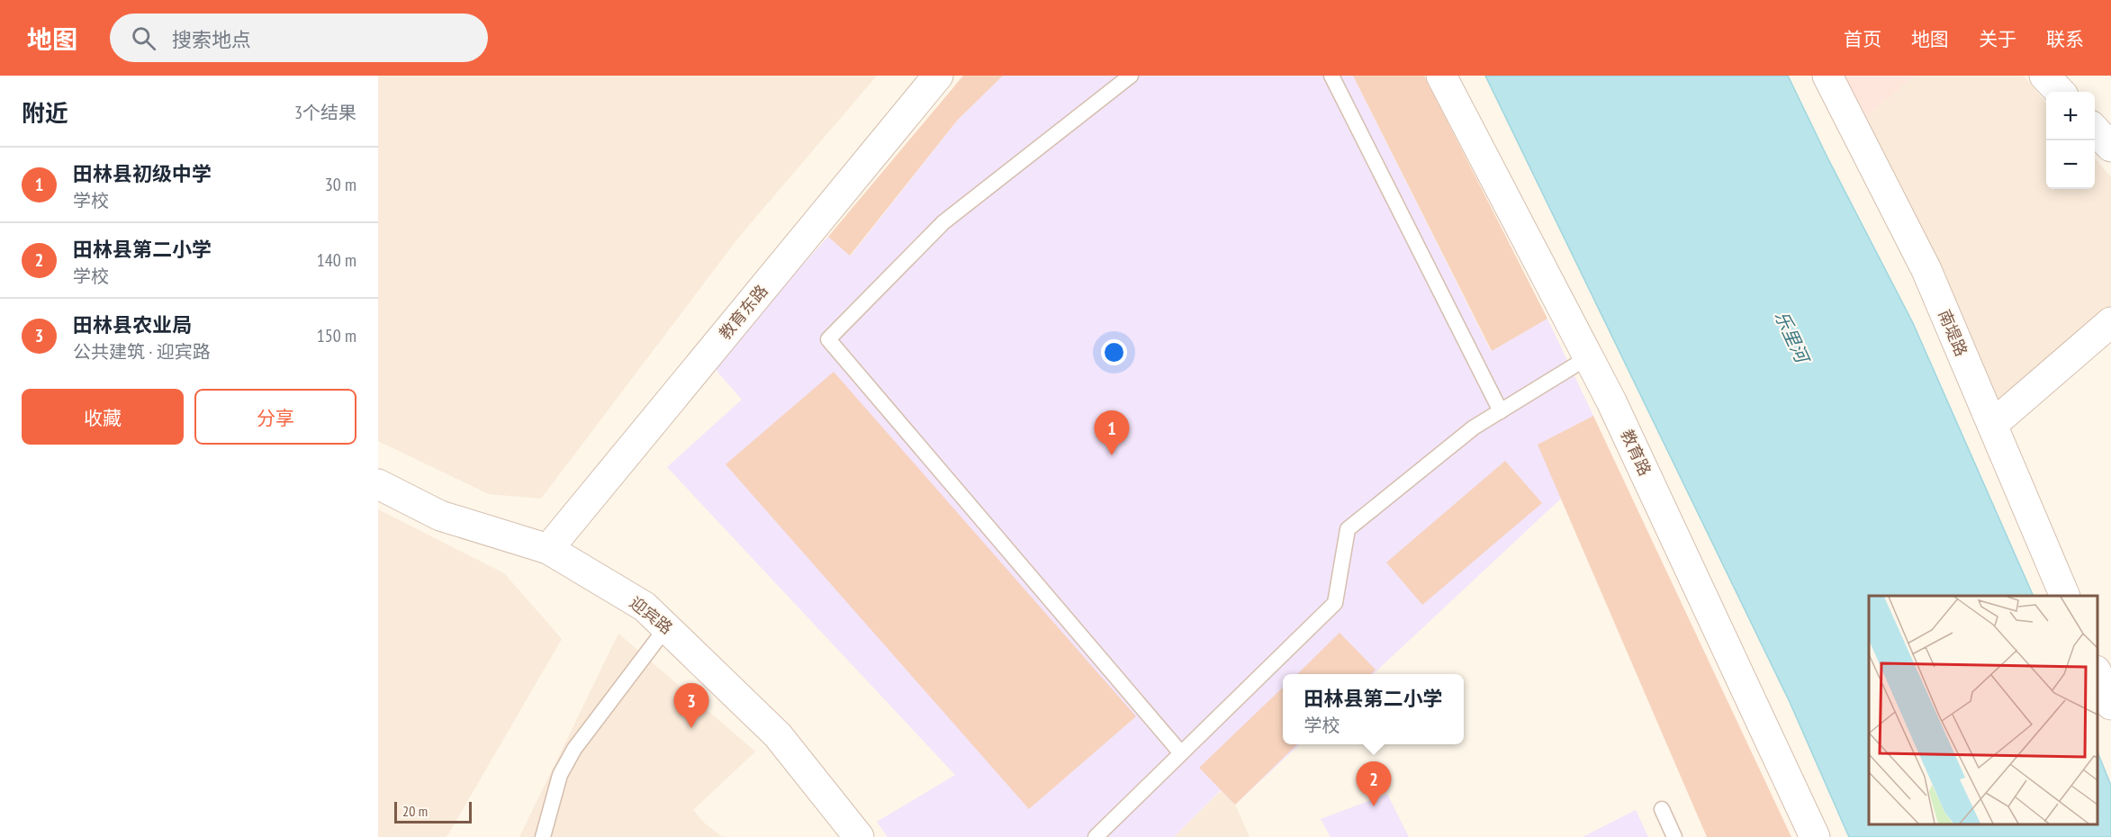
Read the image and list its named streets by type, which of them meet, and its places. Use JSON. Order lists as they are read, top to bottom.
{
  "streets": {
    "street": [
      "教育东路",
      "南堤路",
      "教育路",
      "迎宾路"
    ]
  },
  "crossings": [
    ["教育东路", "迎宾路"]
  ],
  "water": ["乐里河"],
  "scale_bar": "20 m",
  "page": {
    "header": "地图",
    "search": "搜索地点",
    "nav": [
      "首页",
      "地图",
      "关于",
      "联系"
    ],
    "heading": ["附近", "3个结果"],
    "map_buttons": ["+", "−"],
    "list": [
      {
        "mark": "1",
        "name": "田林县初级中学",
        "note": "学校",
        "value": "30 m"
      },
      {
        "mark": "2",
        "name": "田林县第二小学",
        "note": "学校",
        "value": "140 m"
      },
      {
        "mark": "3",
        "name": "田林县农业局",
        "note": "公共建筑 · 迎宾路",
        "value": "150 m"
      }
    ],
    "buttons": ["收藏", "分享"],
    "pins": ["1", "3", "2"],
    "popup": ["田林县第二小学", "学校"],
    "scale": "20 m"
  }
}
